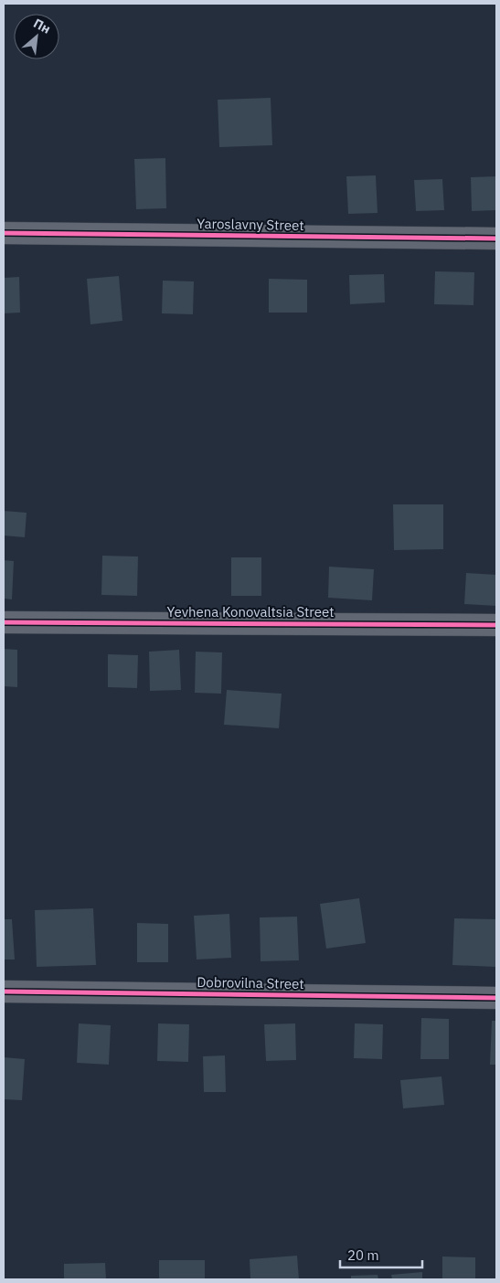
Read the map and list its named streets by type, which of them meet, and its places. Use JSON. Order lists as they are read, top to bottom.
{
  "streets": {
    "street": ["Yaroslavny Street", "Yevhena Konovaltsia Street", "Dobrovilna Street"]
  },
  "scale_bar": "20 m",
  "north": "top right"
}
